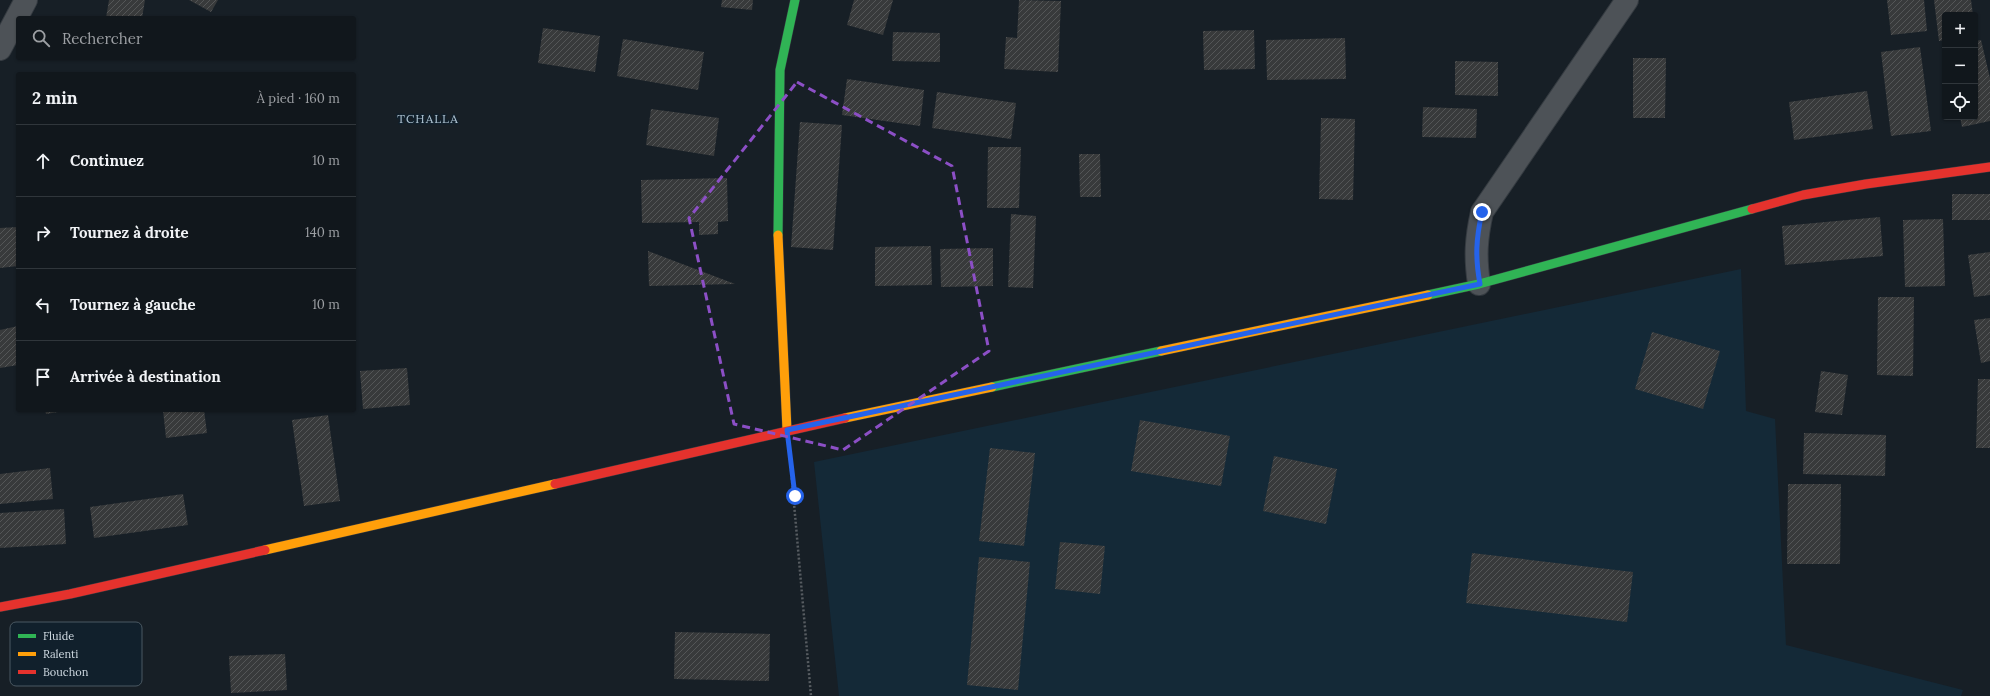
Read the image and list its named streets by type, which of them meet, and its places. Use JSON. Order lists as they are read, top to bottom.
{
  "districts": ["TCHALLA"],
  "legend": ["Fluide", "Ralenti", "Bouchon"],
  "page": {
    "map_buttons": ["+", "−"],
    "search": "Rechercher",
    "heading": ["2 min", "À pied · 160 m"],
    "list": [
      ["Continuez", "10 m"],
      ["Tournez à droite", "140 m"],
      ["Tournez à gauche", "10 m"],
      "Arrivée à destination"
    ]
  }
}
